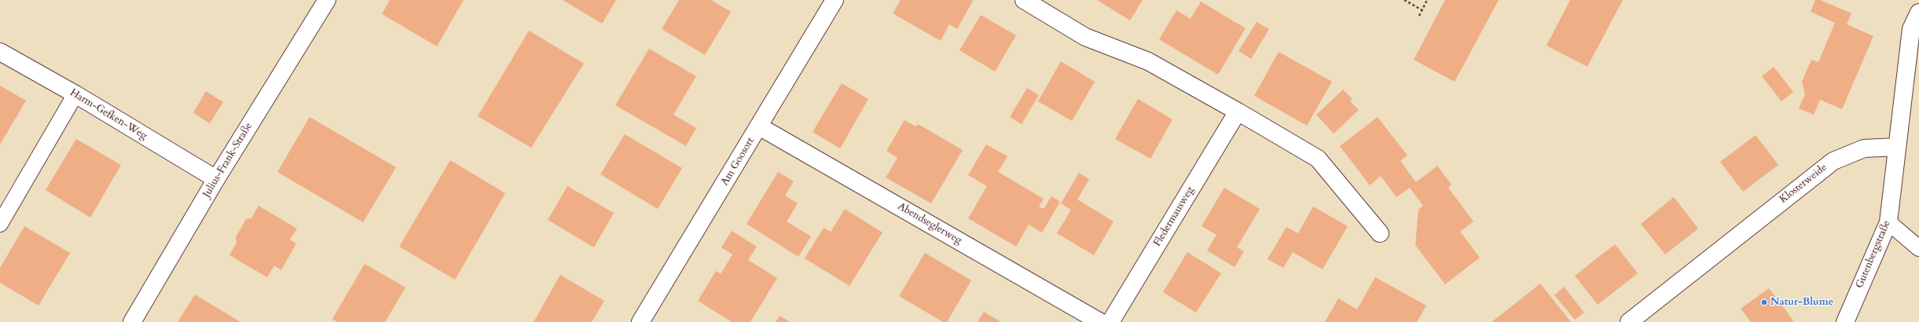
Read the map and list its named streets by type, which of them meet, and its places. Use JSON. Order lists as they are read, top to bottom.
{
  "streets": {
    "street": [
      "Harm-Gefken-Weg",
      "Julius-Frank-Straße",
      "Am Goosort",
      "Klosterweide",
      "Fledermausweg",
      "Abendseglerweg",
      "Gutenbergstraße"
    ]
  },
  "crossings": [
    ["Harm-Gefken-Weg", "Julius-Frank-Straße"],
    ["Am Goosort", "Abendseglerweg"],
    ["Klosterweide", "Gutenbergstraße"]
  ],
  "places": ["Natur-Blume"]
}
